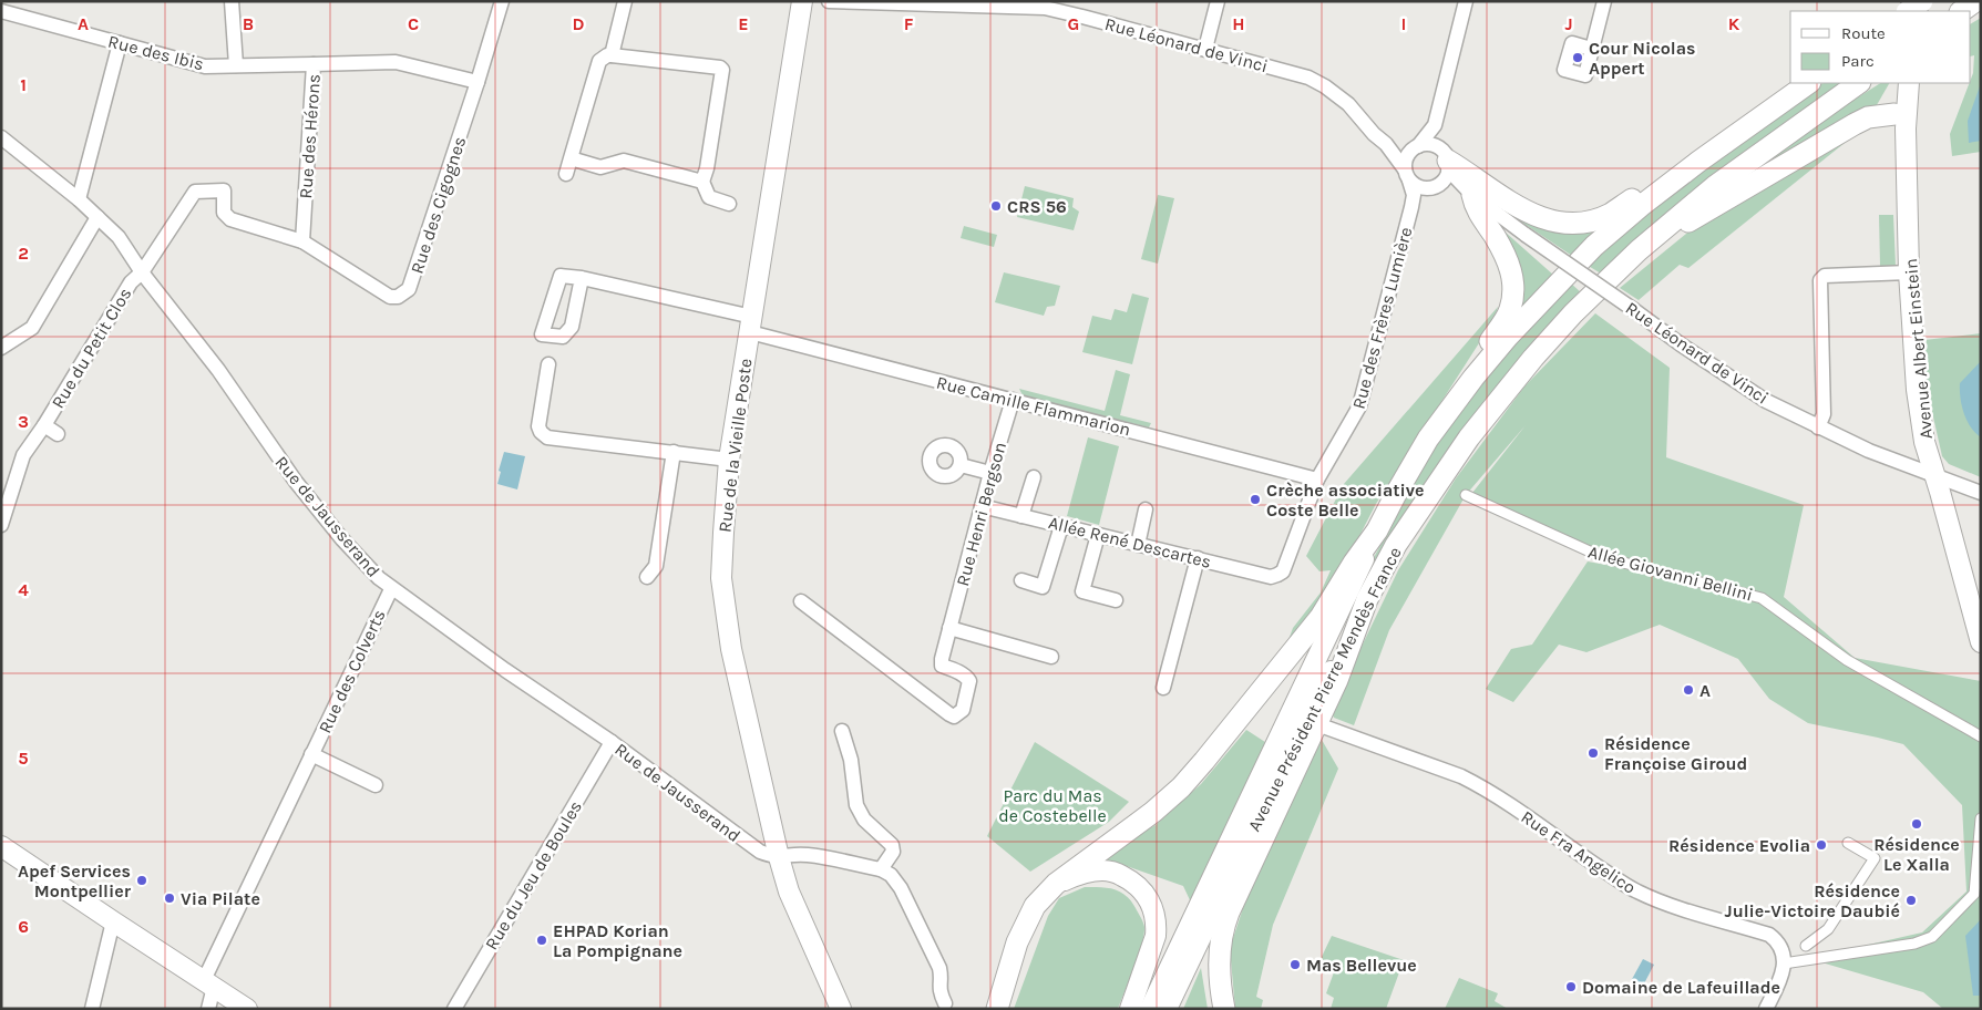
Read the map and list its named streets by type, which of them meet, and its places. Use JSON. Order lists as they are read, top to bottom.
{
  "streets": {
    "main road": ["Avenue Albert Einstein", "Rue de la Vieille Poste", "Avenue Président Pierre Mendès France"],
    "street": [
      "Rue Léonard de Vinci",
      "Rue des Ibis",
      "Rue des Hérons",
      "Rue des Cigognes",
      "Rue des Frères Lumière",
      "Rue du Petit Clos",
      "Rue Camille Flammarion",
      "Rue Henri Bergson",
      "Rue de Jausserand",
      "Allée René Descartes",
      "Allée Giovanni Bellini",
      "Rue des Colverts",
      "Rue Fra Angelico",
      "Rue du Jeu de Boules"
    ]
  },
  "crossings": [
    ["Rue Léonard de Vinci", "Rue des Frères Lumière"],
    ["Rue Léonard de Vinci", "Avenue Albert Einstein"],
    ["Rue des Ibis", "Rue des Hérons"],
    ["Rue des Hérons", "Rue des Cigognes"],
    ["Rue des Cigognes", "Rue du Petit Clos"],
    ["Rue des Cigognes", "Rue de Jausserand"],
    ["Rue des Frères Lumière", "Rue Camille Flammarion"],
    ["Rue des Frères Lumière", "Allée René Descartes"],
    ["Rue du Petit Clos", "Rue de Jausserand"],
    ["Rue Camille Flammarion", "Rue de la Vieille Poste"],
    ["Rue Camille Flammarion", "Rue Henri Bergson"],
    ["Rue de la Vieille Poste", "Rue de Jausserand"],
    ["Rue Henri Bergson", "Allée René Descartes"],
    ["Rue de Jausserand", "Rue des Colverts"],
    ["Rue de Jausserand", "Rue du Jeu de Boules"]
  ],
  "parks": ["Parc du Mas de Costebelle"],
  "places": [
    "Cour Nicolas Appert",
    "CRS 56",
    "Crèche associative Coste Belle",
    "A",
    "Résidence Françoise Giroud",
    "Résidence Le Xalla",
    "Résidence Evolia",
    "Apef Services Montpellier",
    "Via Pilate",
    "Résidence Julie-Victoire Daubié",
    "EHPAD Korian La Pompignane",
    "Mas Bellevue",
    "Domaine de Lafeuillade"
  ],
  "legend": ["Route", "Parc"],
  "grid": {
    "columns": [
      "A",
      "B",
      "C",
      "D",
      "E",
      "F",
      "G",
      "H",
      "I",
      "J",
      "K"
    ],
    "rows": [
      "1",
      "2",
      "3",
      "4",
      "5",
      "6"
    ]
  }
}
